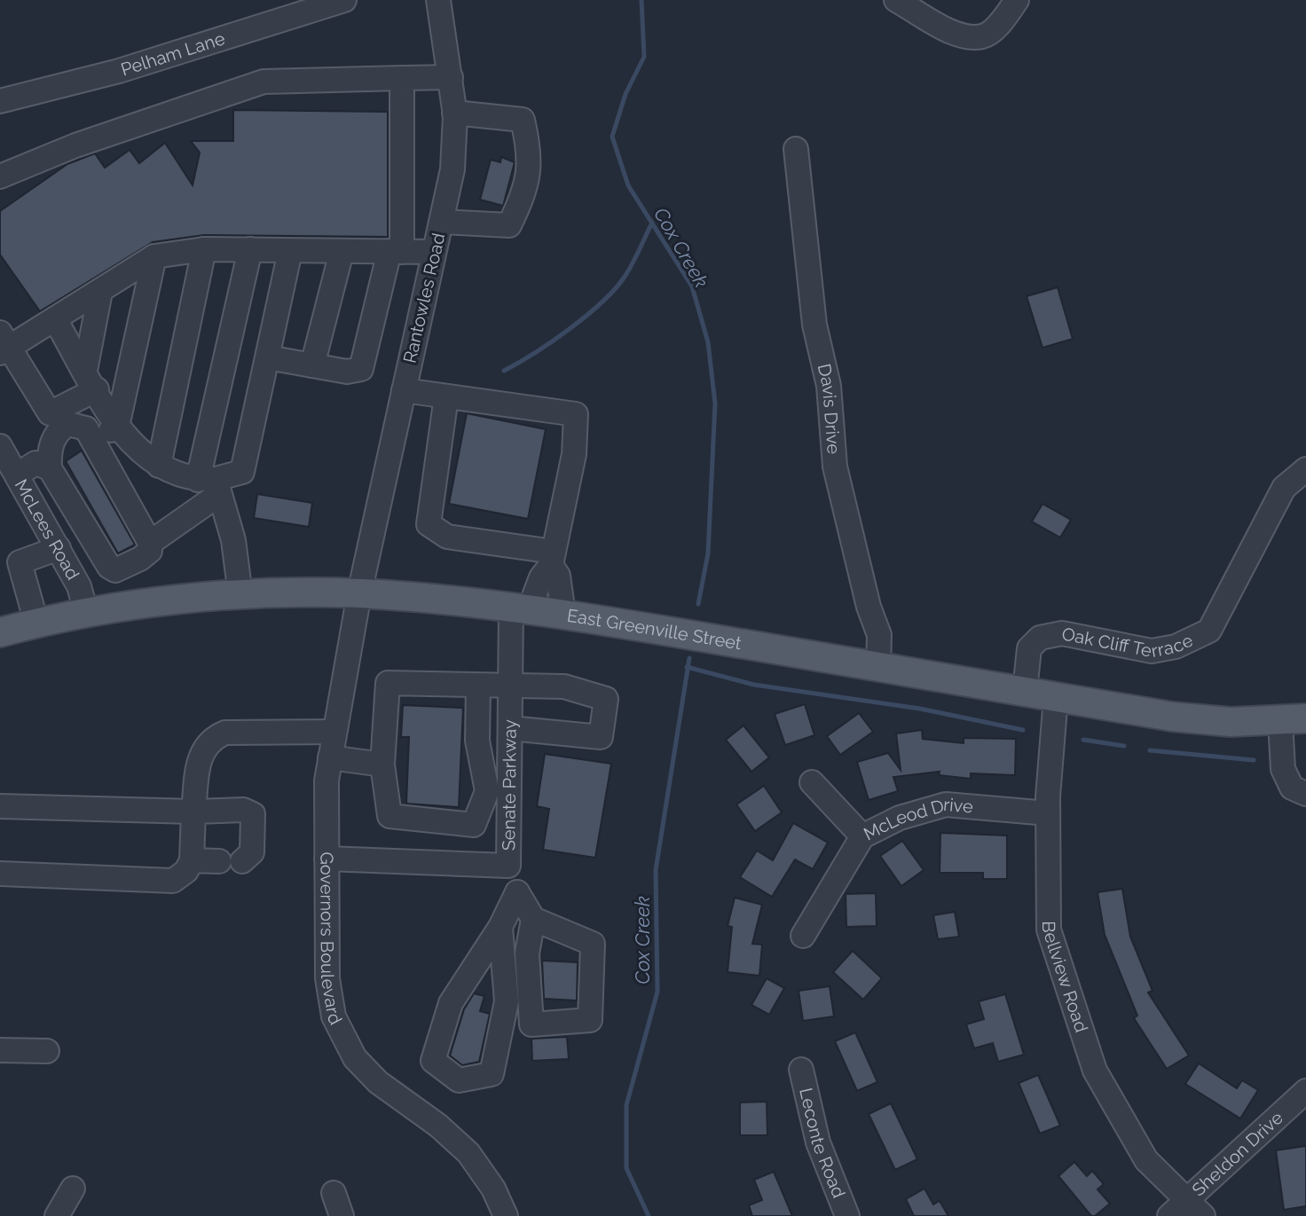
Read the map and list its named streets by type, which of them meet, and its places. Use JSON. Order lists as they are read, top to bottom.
{
  "streets": {
    "main road": ["East Greenville Street"],
    "street": [
      "Pelham Lane",
      "Rantowles Road",
      "Davis Drive",
      "McLees Road",
      "Oak Cliff Terrace",
      "Senate Parkway",
      "McLeod Drive",
      "Governors Boulevard",
      "Bellview Road",
      "Leconte Road",
      "Sheldon Drive"
    ]
  },
  "crossings": [
    ["Rantowles Road", "East Greenville Street"],
    ["Rantowles Road", "Governors Boulevard"],
    ["Davis Drive", "East Greenville Street"],
    ["McLees Road", "East Greenville Street"],
    ["East Greenville Street", "Oak Cliff Terrace"],
    ["East Greenville Street", "Senate Parkway"],
    ["East Greenville Street", "Governors Boulevard"],
    ["East Greenville Street", "Bellview Road"],
    ["Senate Parkway", "Governors Boulevard"],
    ["McLeod Drive", "Bellview Road"],
    ["Bellview Road", "Sheldon Drive"]
  ],
  "water": ["Cox Creek"]
}
